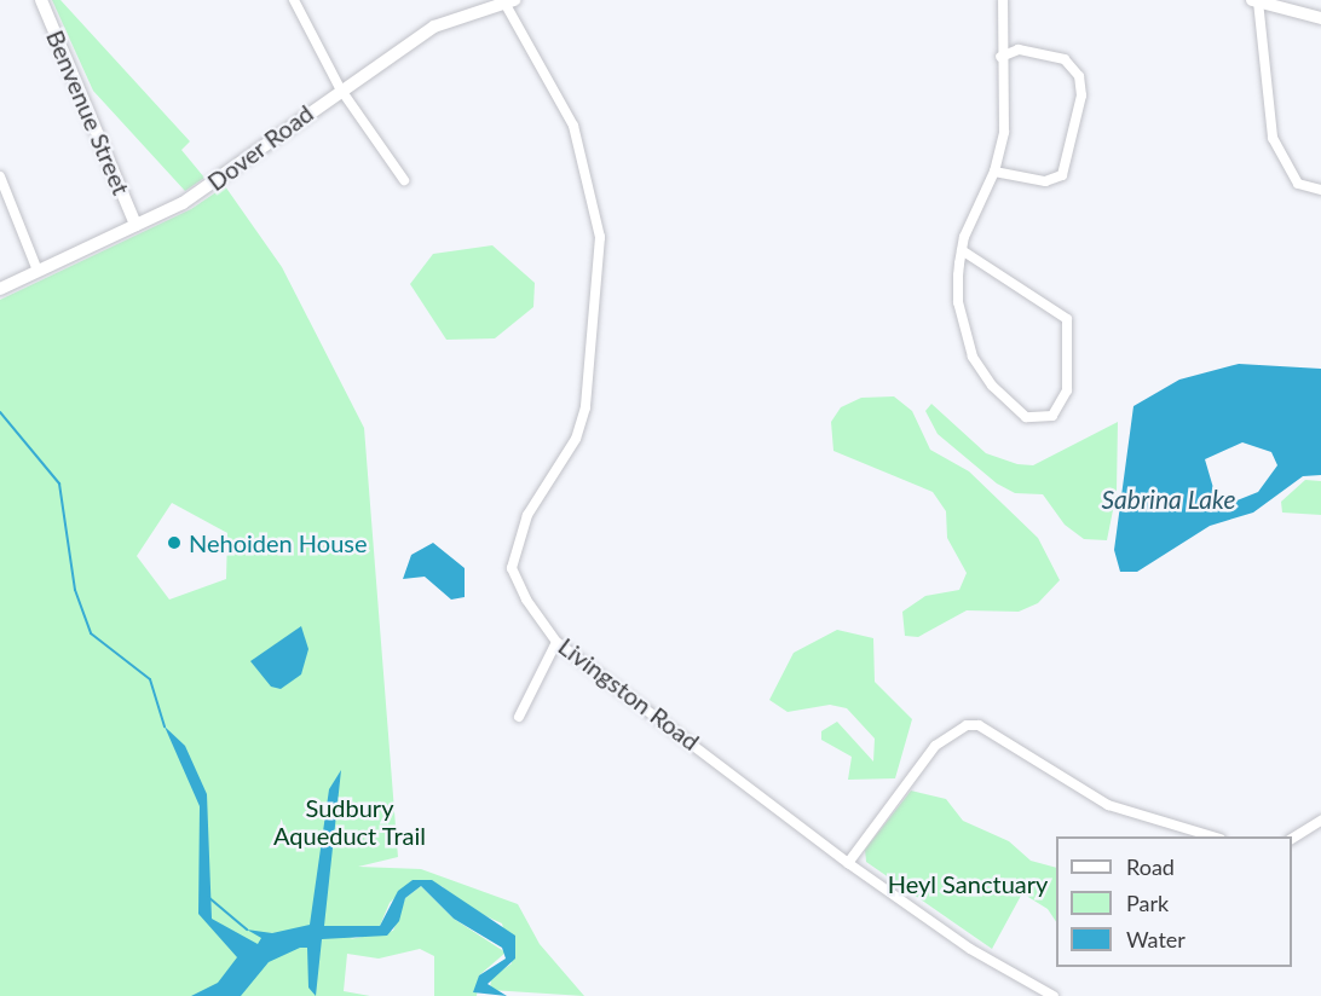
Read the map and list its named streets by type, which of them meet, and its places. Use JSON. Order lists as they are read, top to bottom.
{
  "streets": {
    "street": ["Benvenue Street", "Dover Road", "Livingston Road"]
  },
  "crossings": [
    ["Benvenue Street", "Dover Road"],
    ["Dover Road", "Livingston Road"]
  ],
  "water": ["Sabrina Lake"],
  "parks": ["Sudbury Aqueduct Trail", "Heyl Sanctuary"],
  "places": ["Nehoiden House"],
  "legend": ["Road", "Park", "Water"]
}
